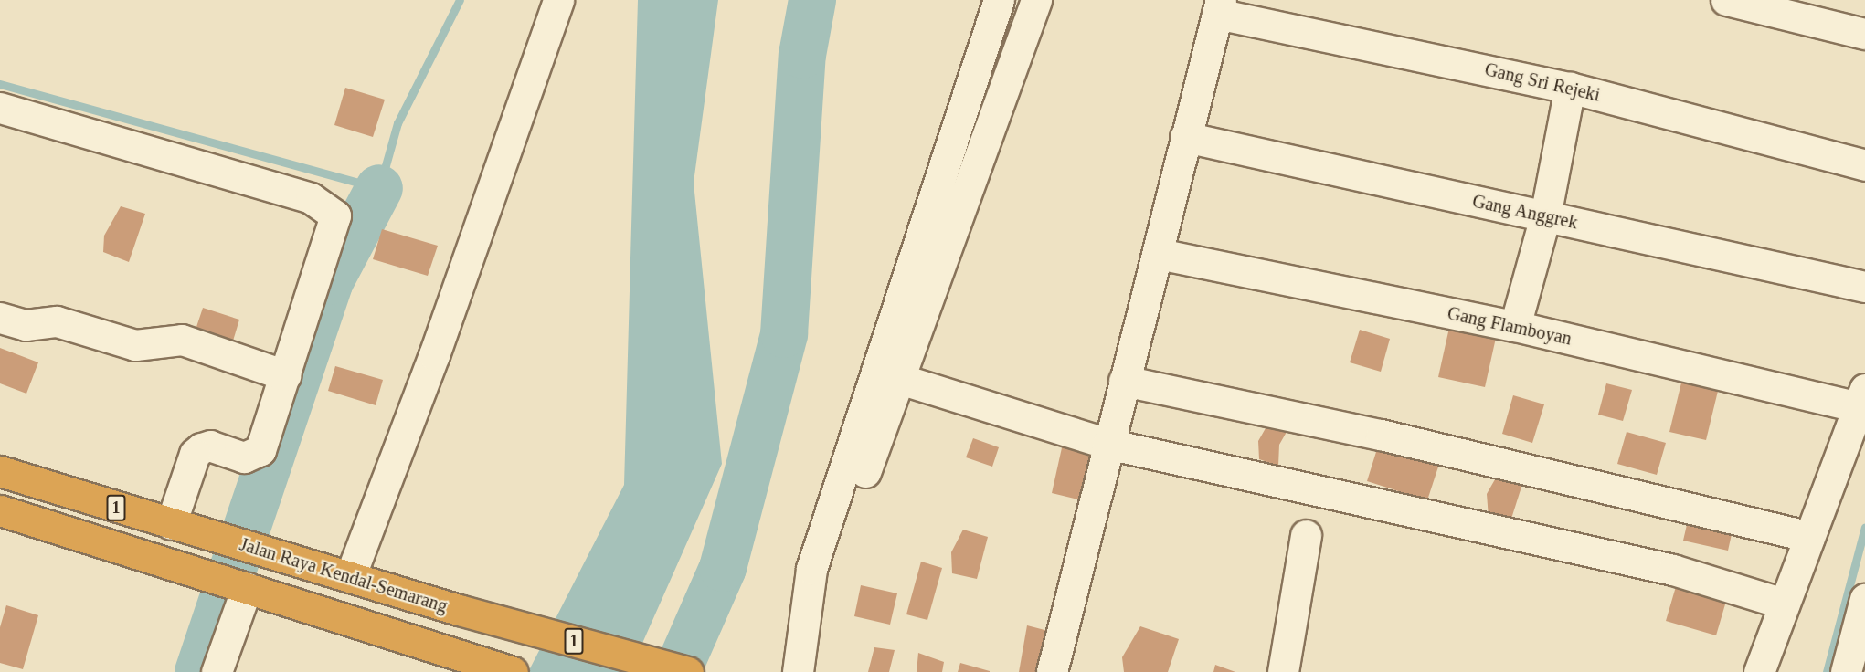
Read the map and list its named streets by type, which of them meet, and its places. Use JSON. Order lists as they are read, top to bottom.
{
  "streets": {
    "highway": ["1", "Jalan Raya Kendal-Semarang"],
    "street": ["Gang Sri Rejeki", "Gang Anggrek", "Gang Flamboyan"]
  }
}
